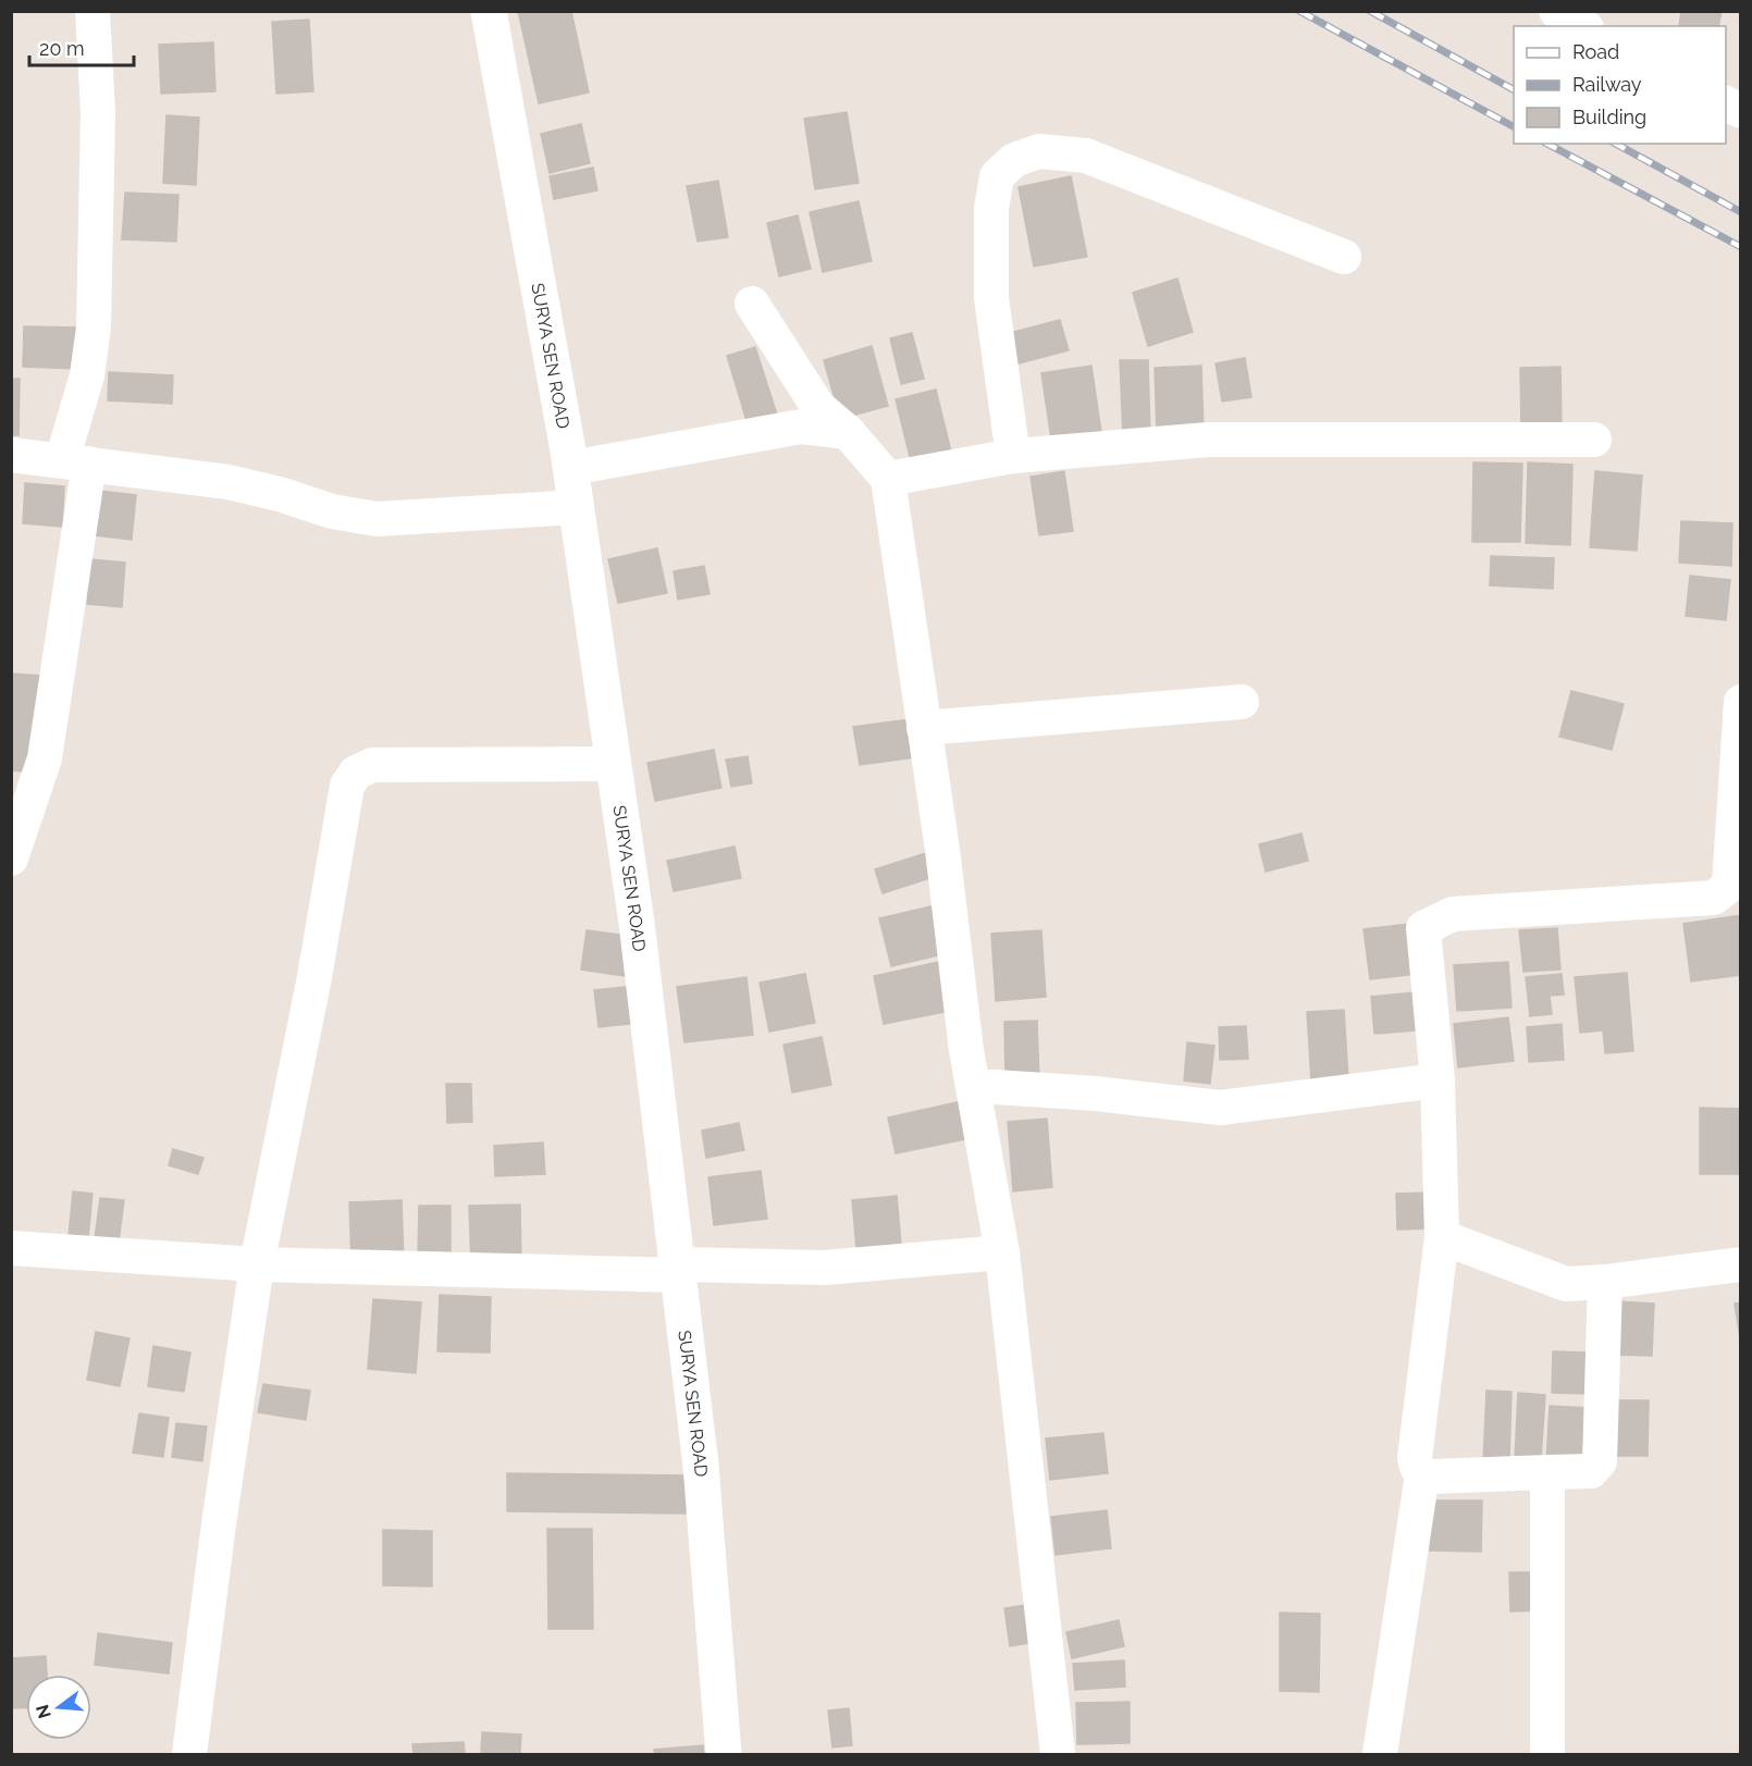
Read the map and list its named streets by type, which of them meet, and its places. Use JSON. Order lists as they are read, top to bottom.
{
  "streets": {
    "street": ["SURYA SEN ROAD"]
  },
  "legend": ["Road", "Railway", "Building"],
  "scale_bar": "20 m",
  "north": "left"
}
